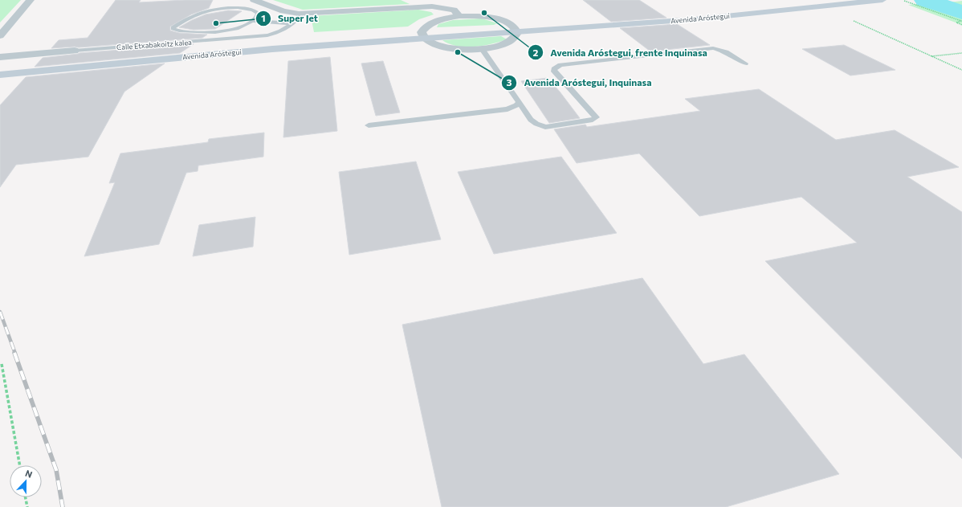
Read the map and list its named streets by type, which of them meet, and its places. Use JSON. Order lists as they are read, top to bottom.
{
  "streets": {
    "main road": ["Avenida Aróstegui"],
    "street": ["Calle Etxabakoitz kalea"]
  },
  "crossings": [
    ["Avenida Aróstegui", "Calle Etxabakoitz kalea"]
  ],
  "places": ["Avenida Aróstegui, frente Inquinasa", "Super Jet", "Avenida Aróstegui, Inquinasa"],
  "north": "top"
}
